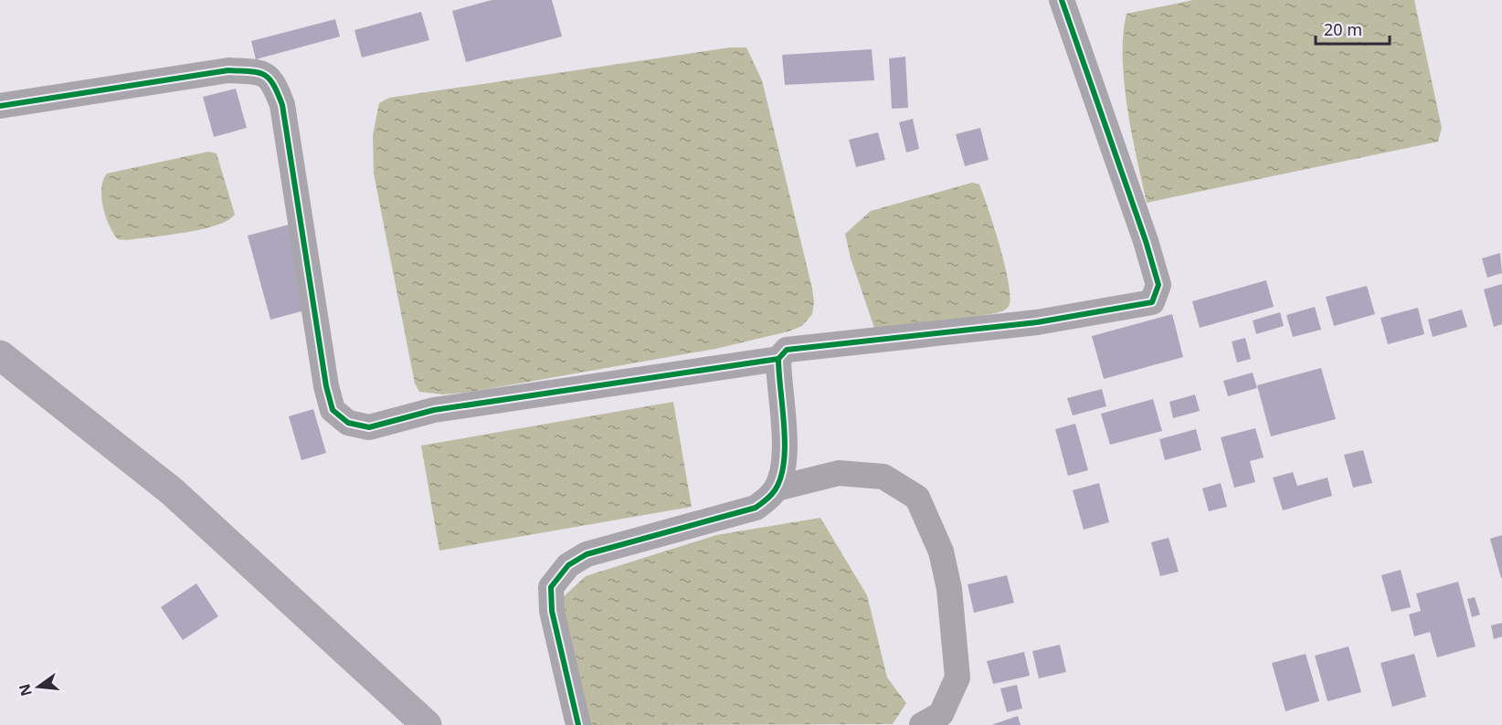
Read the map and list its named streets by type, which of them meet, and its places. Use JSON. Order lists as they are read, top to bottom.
{
  "scale_bar": "20 m",
  "north": "left"
}
